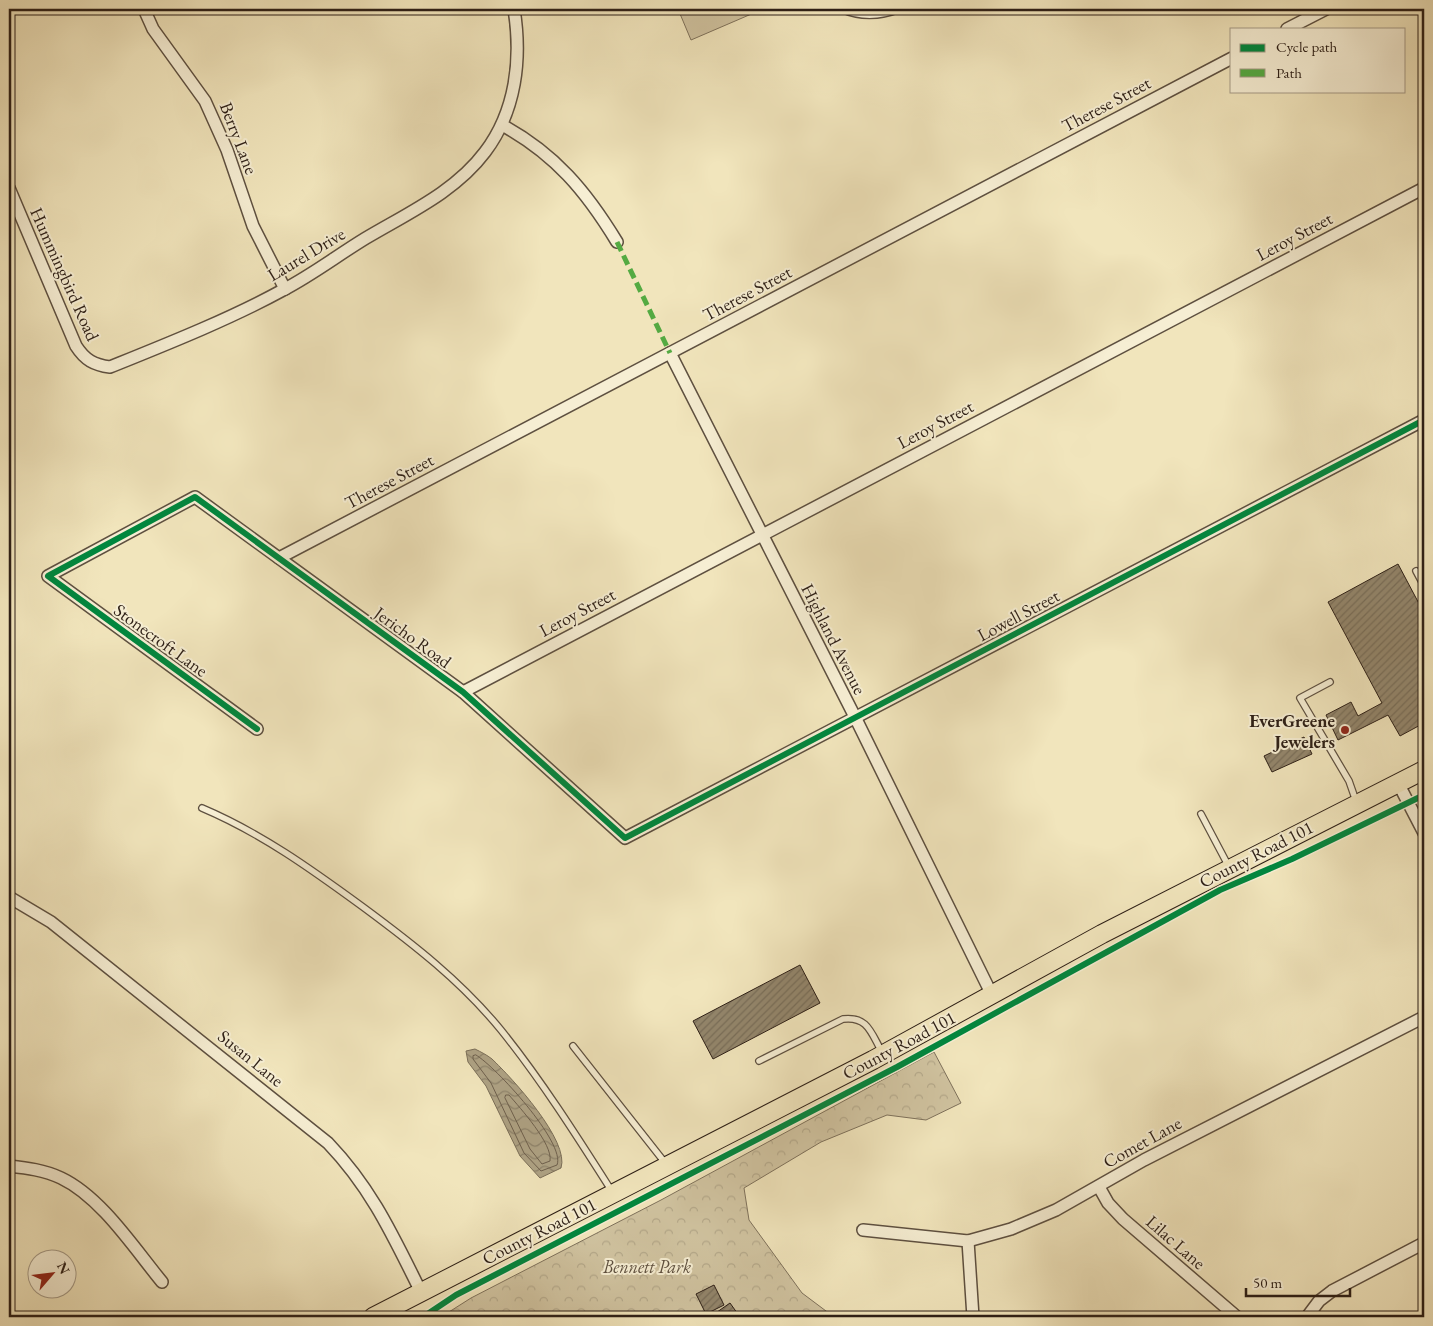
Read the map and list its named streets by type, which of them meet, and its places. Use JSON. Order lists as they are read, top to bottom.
{
  "streets": {
    "main road": ["County Road 101"],
    "street": [
      "Therese Street",
      "Berry Lane",
      "Leroy Street",
      "Laurel Drive",
      "Hummingbird Road",
      "Lowell Street",
      "Jericho Road",
      "Highland Avenue",
      "Stonecroft Lane",
      "Susan Lane",
      "Comet Lane",
      "Lilac Lane"
    ]
  },
  "crossings": [
    ["Therese Street", "Jericho Road"],
    ["Therese Street", "Highland Avenue"],
    ["Berry Lane", "Laurel Drive"],
    ["Leroy Street", "Jericho Road"],
    ["Leroy Street", "Highland Avenue"],
    ["Laurel Drive", "Hummingbird Road"],
    ["Lowell Street", "Jericho Road"],
    ["Lowell Street", "Highland Avenue"],
    ["Jericho Road", "Stonecroft Lane"],
    ["Highland Avenue", "County Road 101"],
    ["County Road 101", "Susan Lane"],
    ["Comet Lane", "Lilac Lane"]
  ],
  "parks": ["Bennett Park"],
  "places": ["EverGreene Jewelers"],
  "legend": ["Cycle path", "Path"],
  "scale_bar": "50 m",
  "north": "top right"
}
